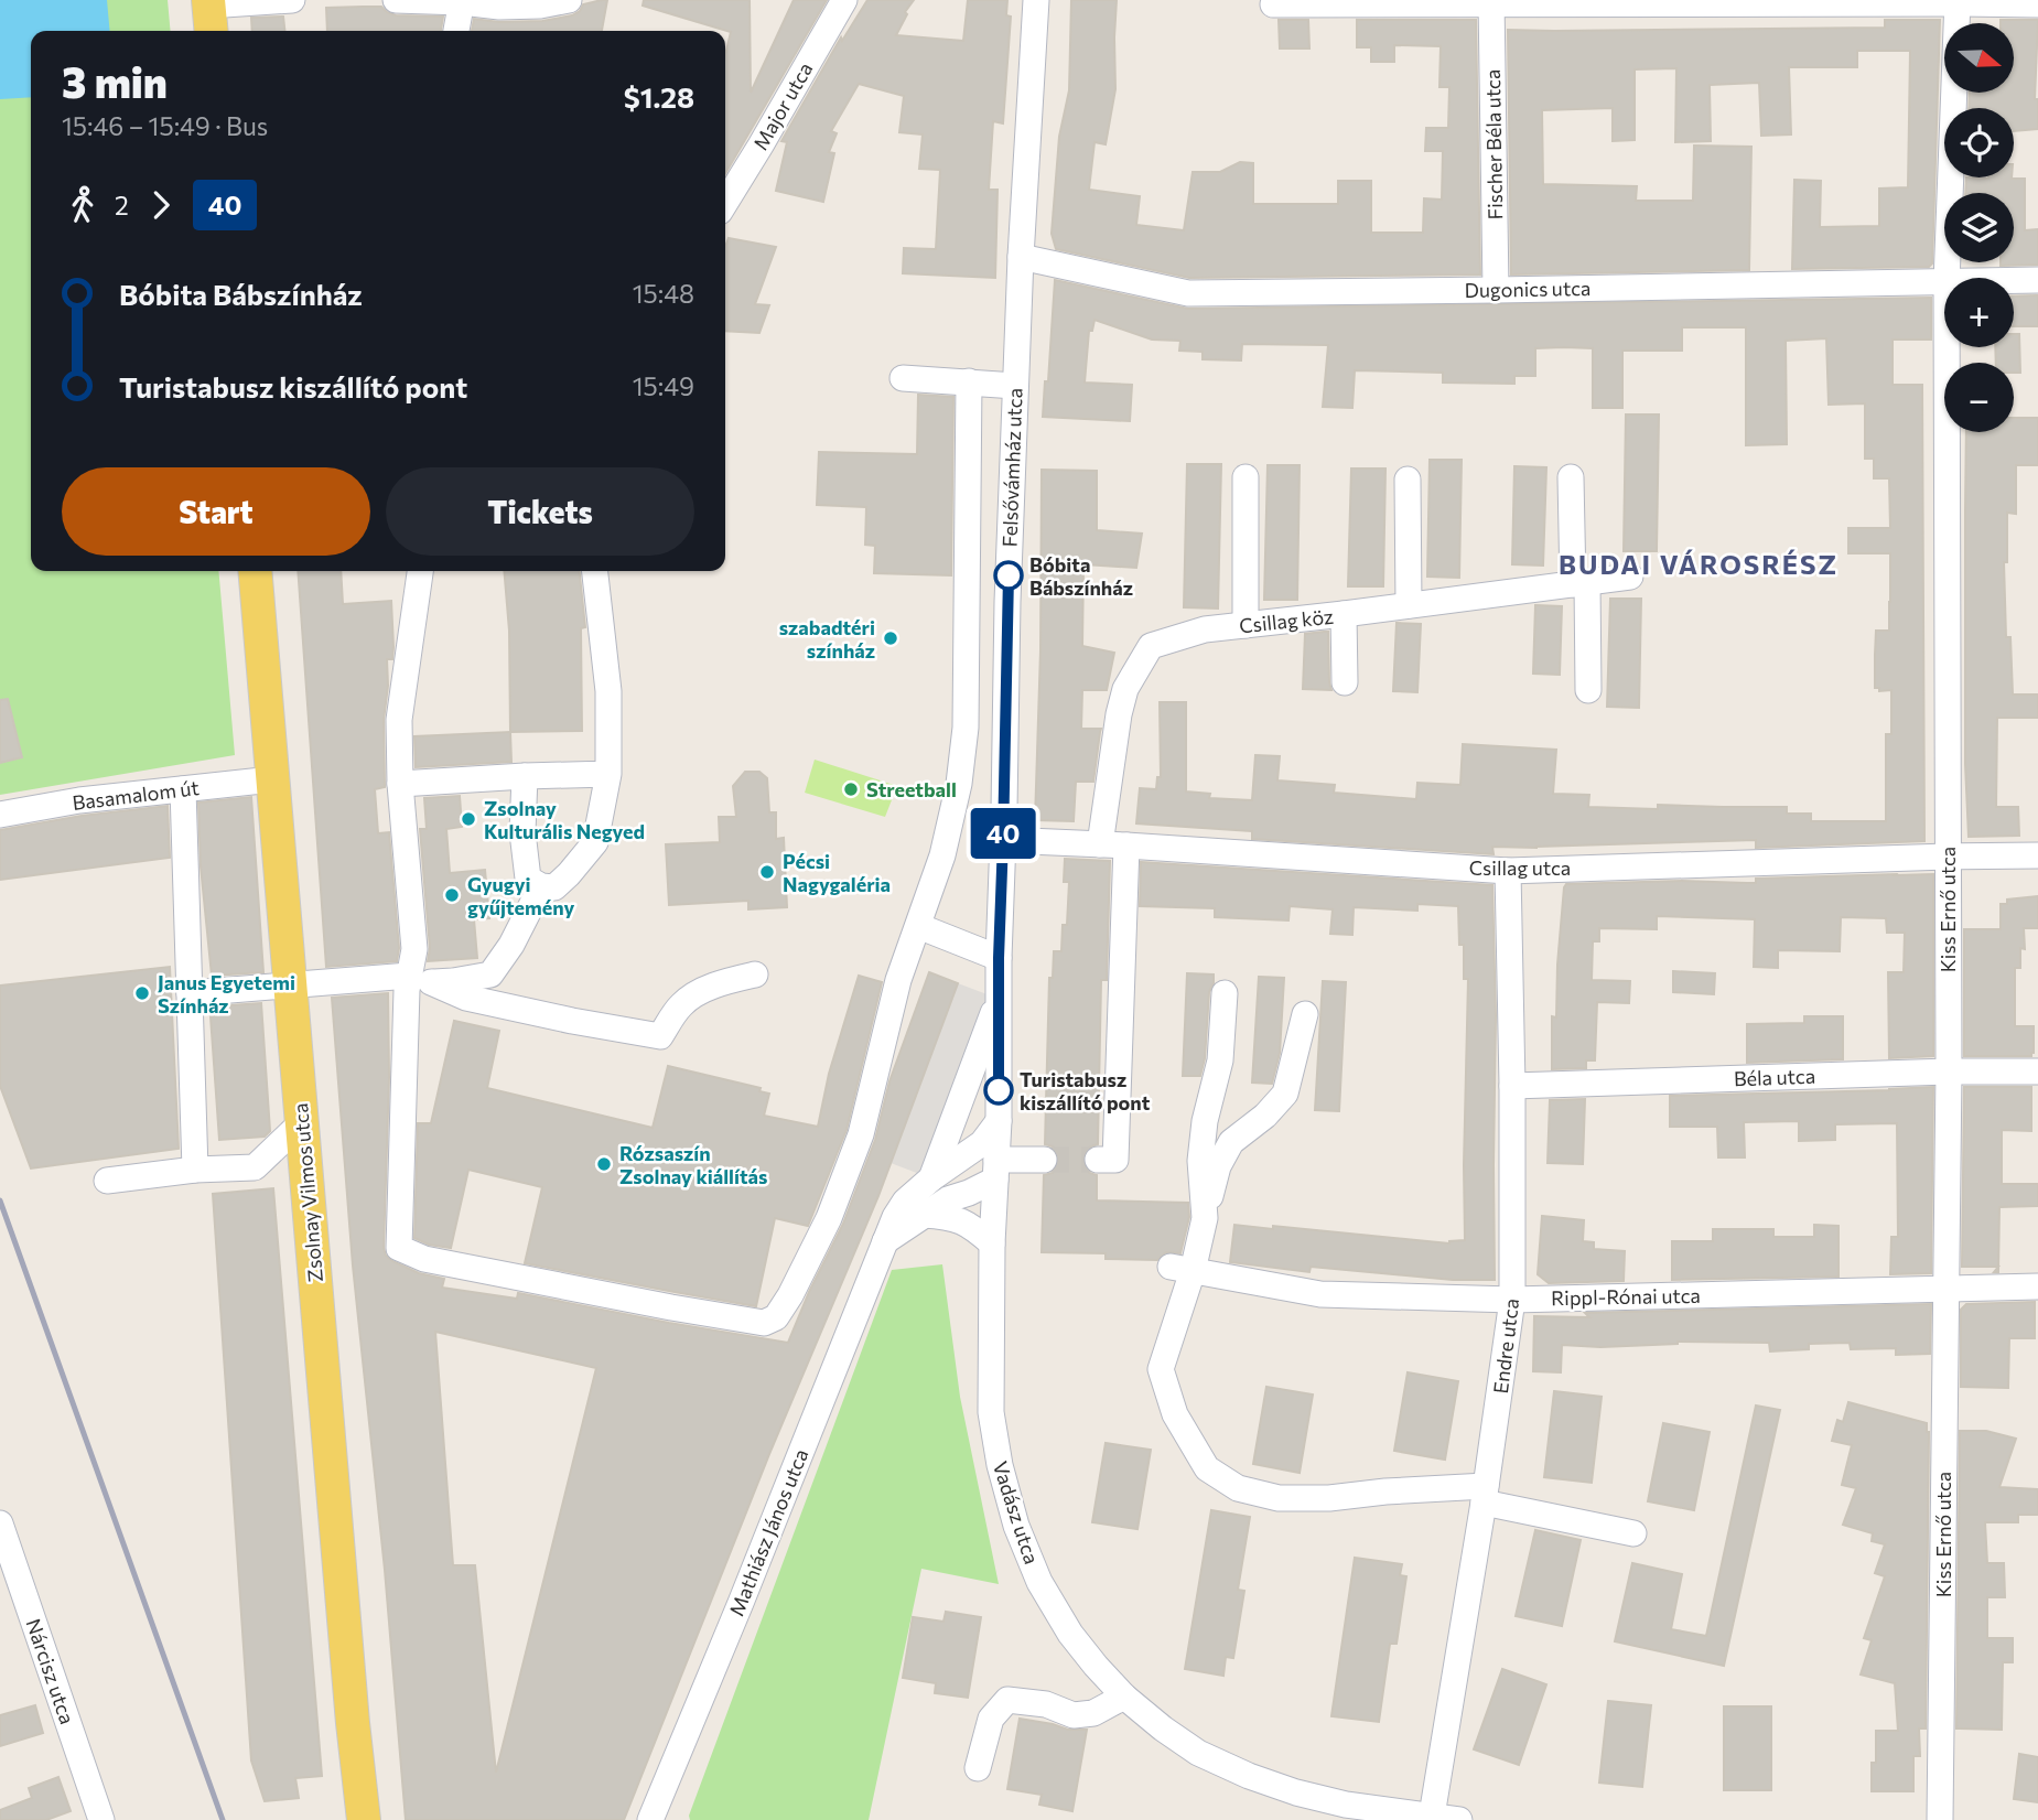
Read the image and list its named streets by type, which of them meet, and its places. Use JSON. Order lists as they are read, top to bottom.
{
  "streets": {
    "main road": ["Zsolnay Vilmos utca"],
    "street": [
      "Major utca",
      "Fischer Béla utca",
      "Dugonics utca",
      "Felsővámház utca",
      "Csillag köz",
      "Basamalom út",
      "Csillag utca",
      "Kiss Ernő utca",
      "Béla utca",
      "Rippl-Rónai utca",
      "Endre utca",
      "Vadász utca",
      "Mathiász János utca",
      "Nárcisz utca"
    ]
  },
  "crossings": [
    ["Fischer Béla utca", "Dugonics utca"],
    ["Dugonics utca", "Felsővámház utca"],
    ["Felsővámház utca", "Csillag utca"],
    ["Felsővámház utca", "Vadász utca"],
    ["Felsővámház utca", "Mathiász János utca"],
    ["Csillag köz", "Csillag utca"],
    ["Basamalom út", "Zsolnay Vilmos utca"],
    ["Csillag utca", "Kiss Ernő utca"],
    ["Csillag utca", "Endre utca"],
    ["Kiss Ernő utca", "Béla utca"],
    ["Kiss Ernő utca", "Rippl-Rónai utca"],
    ["Béla utca", "Endre utca"],
    ["Rippl-Rónai utca", "Endre utca"],
    ["Endre utca", "Vadász utca"],
    ["Vadász utca", "Mathiász János utca"]
  ],
  "districts": ["BUDAI VÁROSRÉSZ"],
  "places": [
    "Bóbita Bábszínház",
    "szabadtéri színház",
    "Streetball",
    "Zsolnay Kulturális Negyed",
    "Pécsi Nagygaléria",
    "Gyugyi gyűjtemény",
    "Janus Egyetemi Színház",
    "Turistabusz kiszállító pont",
    "Rózsaszín Zsolnay kiállítás"
  ],
  "lines": ["bus line 40"],
  "north": "right",
  "page": {
    "on_map": "40",
    "map_buttons": ["+", "−"],
    "heading": ["3 min", "15:46 – 15:49 · Bus", "$1.28"],
    "legs": ["2", "40"],
    "list": [
      {
        "name": "Bóbita Bábszínház",
        "value": "15:48"
      },
      {
        "name": "Turistabusz kiszállító pont",
        "value": "15:49"
      }
    ],
    "buttons": ["Start", "Tickets"]
  }
}
